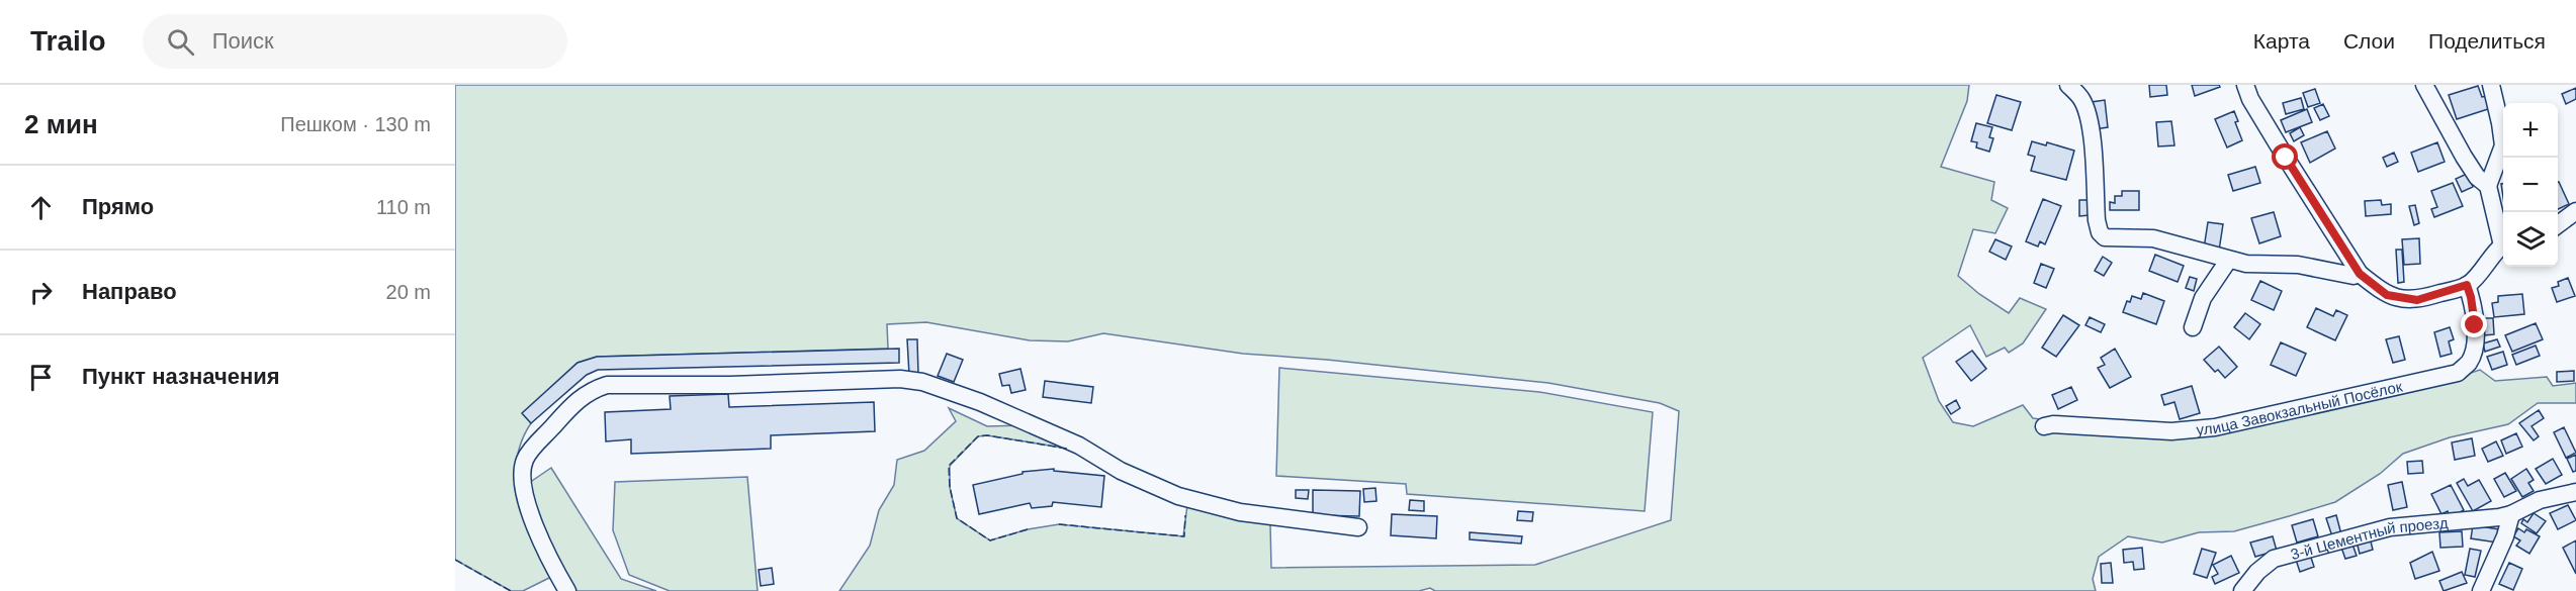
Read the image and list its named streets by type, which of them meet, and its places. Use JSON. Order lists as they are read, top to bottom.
{
  "streets": {
    "street": ["улица Завокзальный Посёлок", "3-й Цементный проезд"]
  },
  "page": {
    "header": "Trailo",
    "search": "Поиск",
    "nav": ["Карта", "Слои", "Поделиться"],
    "heading": ["2 мин", "Пешком · 130 m"],
    "map_buttons": ["+", "−"],
    "list": [
      ["Прямо", "110 m"],
      ["Направо", "20 m"],
      "Пункт назначения"
    ]
  }
}
